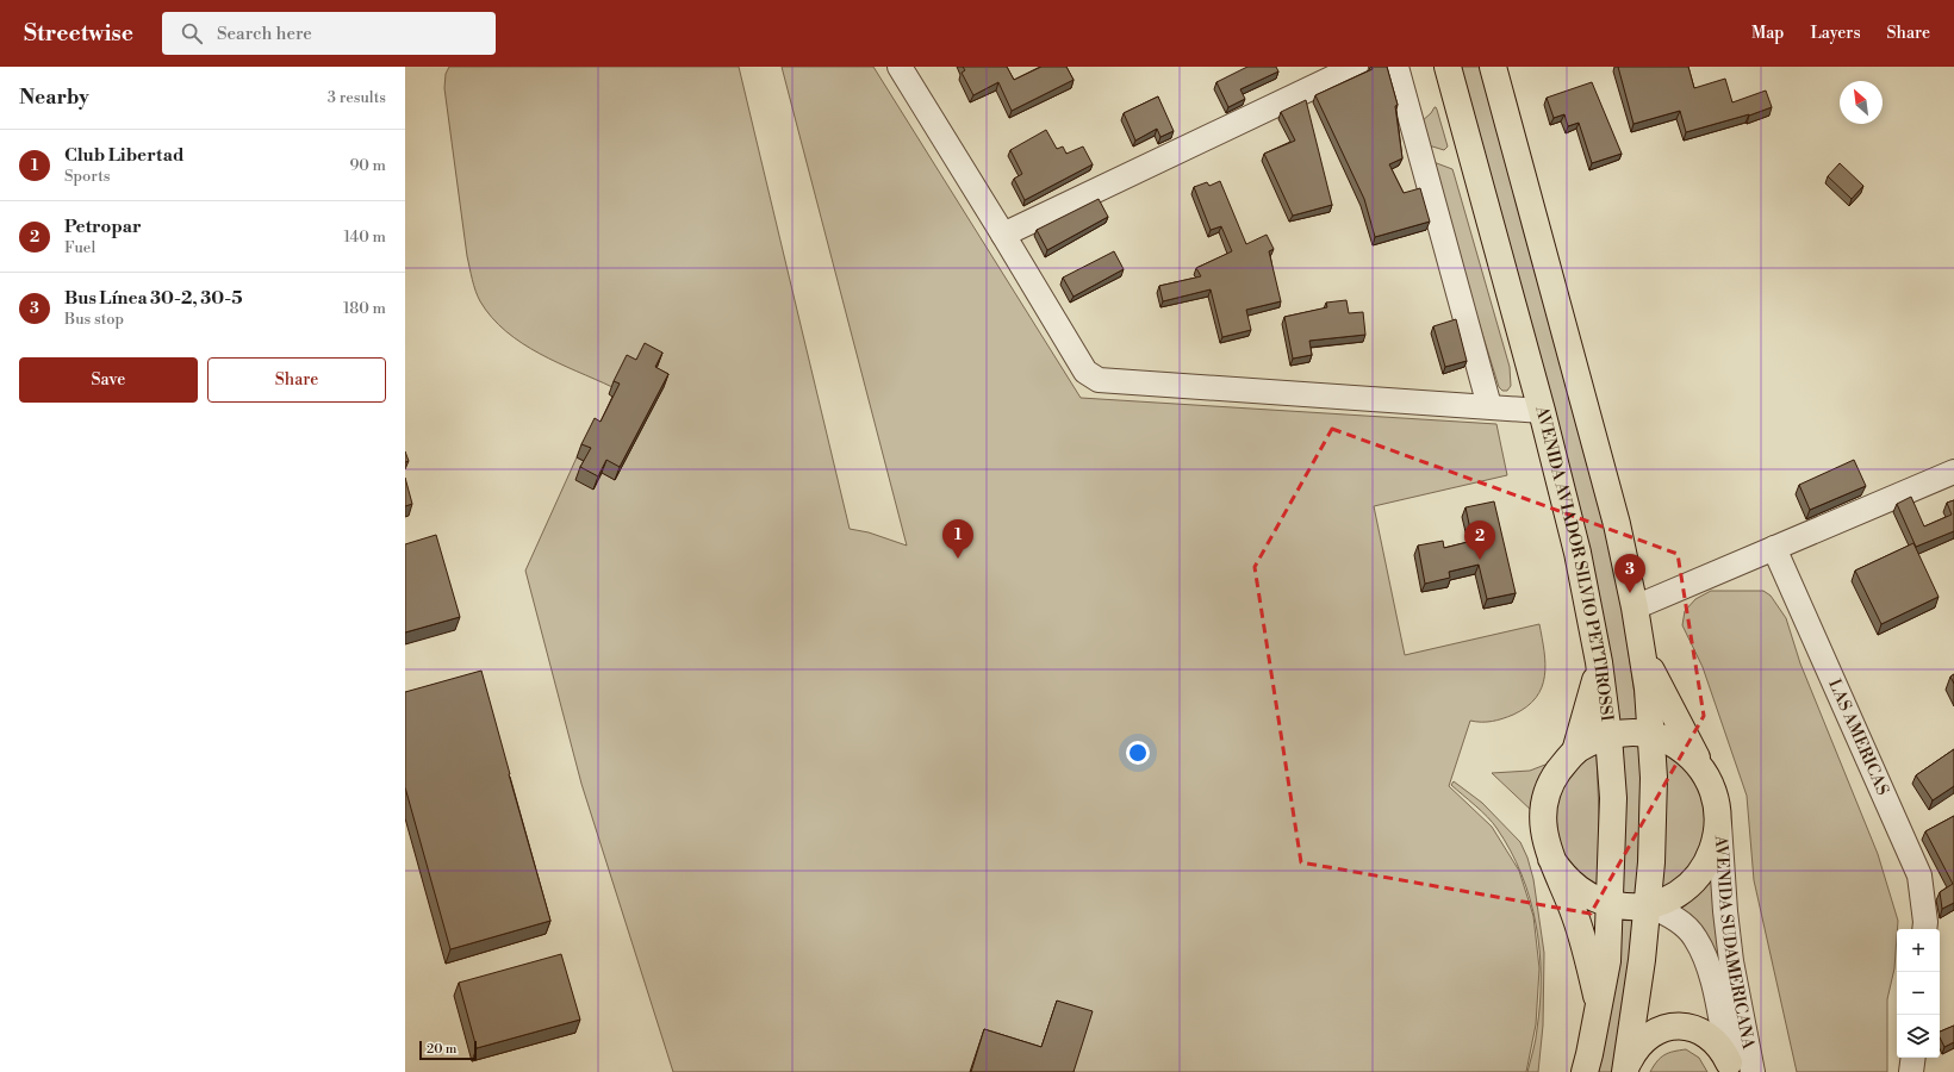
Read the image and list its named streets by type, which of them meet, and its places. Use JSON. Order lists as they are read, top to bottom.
{
  "streets": {
    "highway": ["AVENIDA AVIADOR SILVIO PETTIROSSI"],
    "street": ["LAS AMERICAS", "AVENIDA SUDAMERICANA"]
  },
  "scale_bar": "20 m",
  "north": "top left",
  "page": {
    "header": "Streetwise",
    "search": "Search here",
    "nav": ["Map", "Layers", "Share"],
    "heading": ["Nearby", "3 results"],
    "list": [
      {
        "mark": "1",
        "name": "Club Libertad",
        "note": "Sports",
        "value": "90 m"
      },
      {
        "mark": "2",
        "name": "Petropar",
        "note": "Fuel",
        "value": "140 m"
      },
      {
        "mark": "3",
        "name": "Bus Línea 30-2, 30-5",
        "note": "Bus stop",
        "value": "180 m"
      }
    ],
    "buttons": ["Save", "Share"],
    "pins": ["1", "2", "3"],
    "map_buttons": ["+", "−"],
    "scale": "20 m"
  }
}
